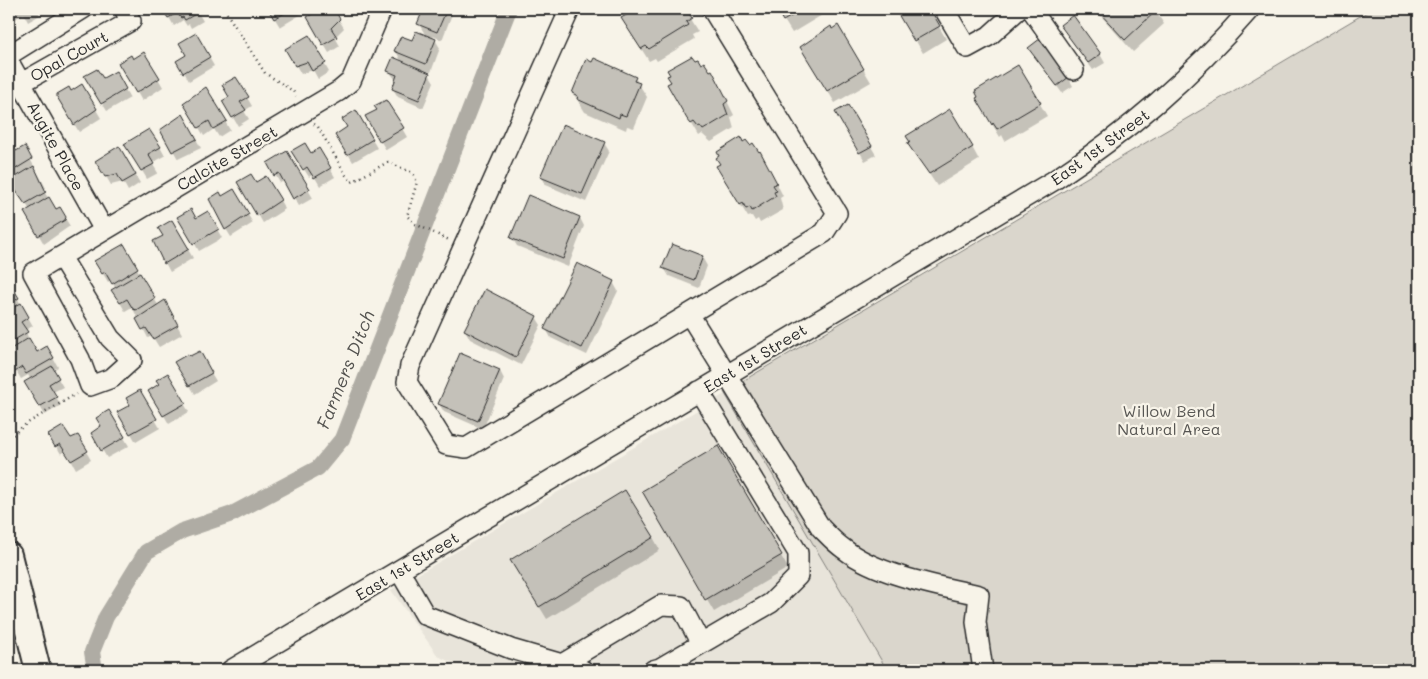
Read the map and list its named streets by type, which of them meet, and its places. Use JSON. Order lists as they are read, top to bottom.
{
  "streets": {
    "street": [
      "Opal Court",
      "Augite Place",
      "East 1st Street",
      "Calcite Street"
    ]
  },
  "crossings": [
    ["Opal Court", "Augite Place"],
    ["Augite Place", "Calcite Street"]
  ],
  "water": ["Farmers Ditch"],
  "parks": ["Willow Bend Natural Area"]
}
